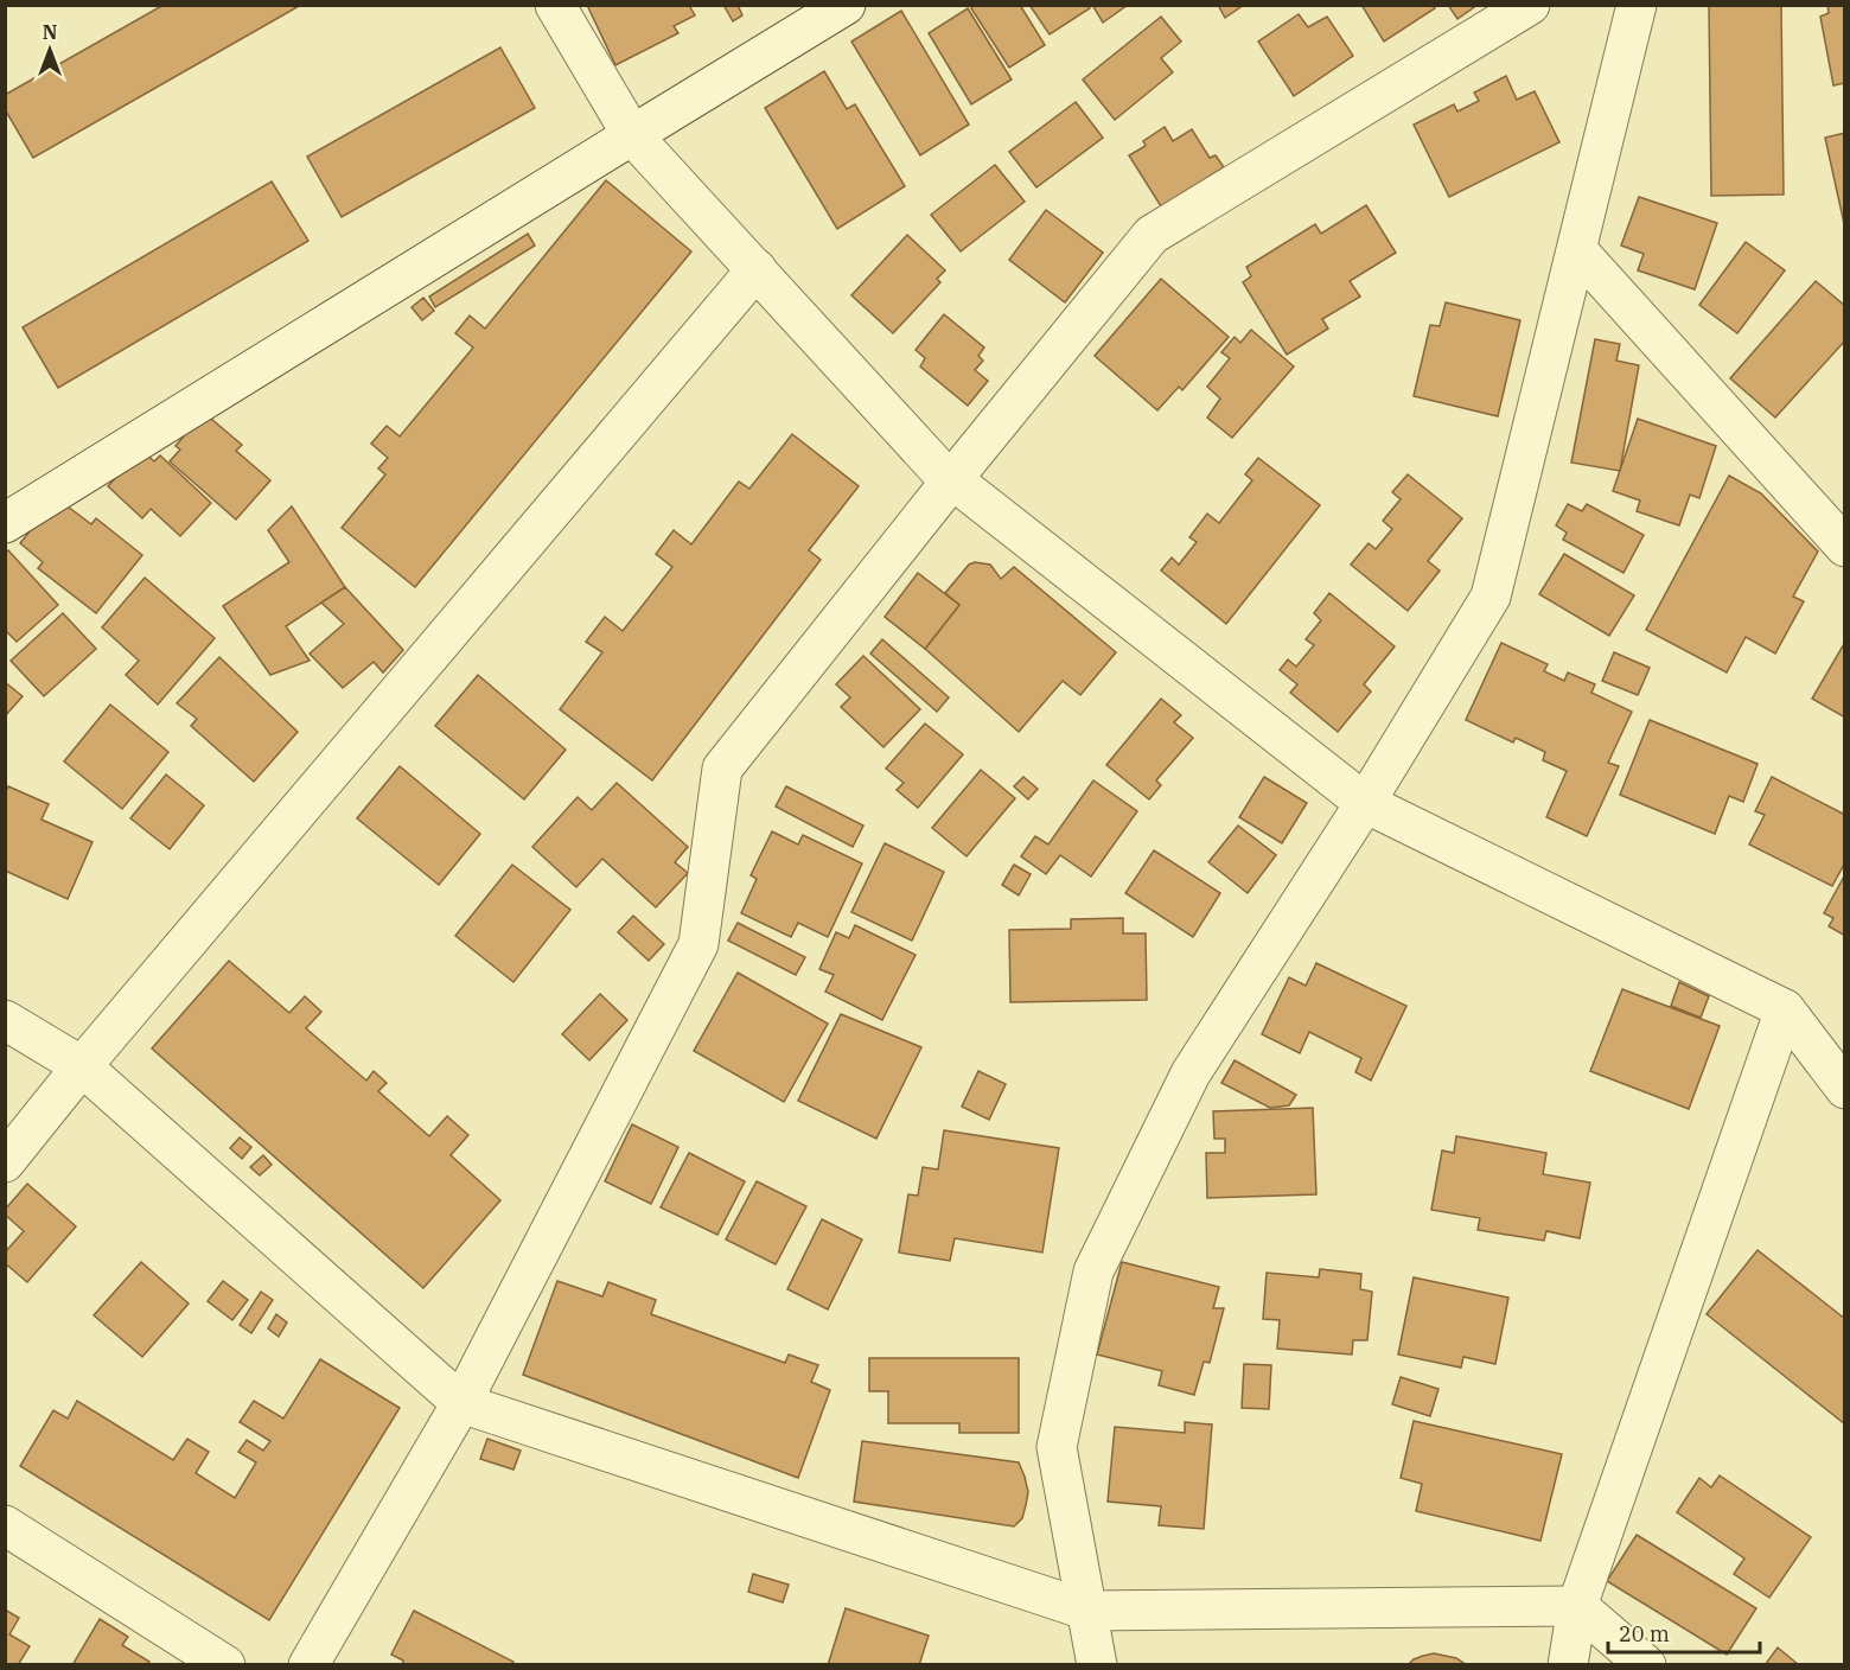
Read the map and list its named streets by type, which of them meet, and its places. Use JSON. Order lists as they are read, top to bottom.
{
  "scale_bar": "20 m",
  "north": "top"
}
